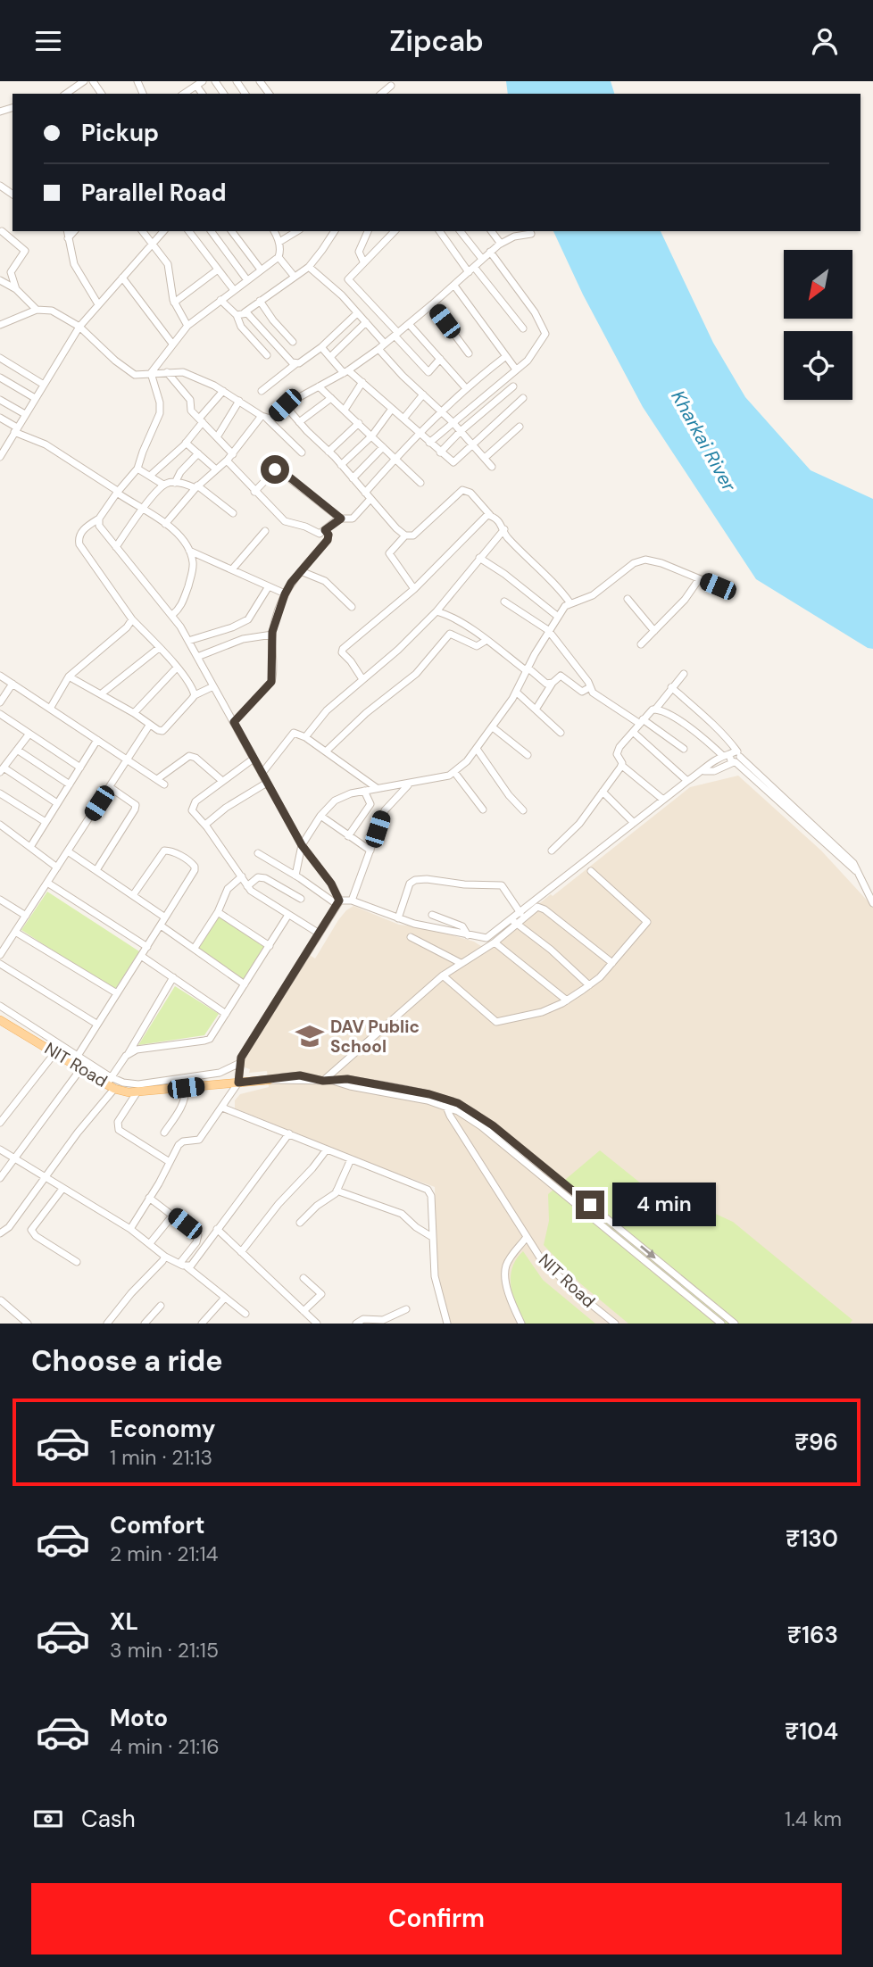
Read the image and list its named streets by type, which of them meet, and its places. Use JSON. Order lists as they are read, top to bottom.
{
  "streets": {
    "main road": ["NIT Road"]
  },
  "water": ["Kharkai River"],
  "places": {
    "school or university": ["DAV Public School"]
  },
  "north": "bottom left",
  "page": {
    "header": "Zipcab",
    "banner": ["Pickup", "Parallel Road"],
    "bubble": "4 min",
    "heading": "Choose a ride",
    "list": [
      {
        "name": "Economy",
        "note": "1 min · 21:13",
        "value": "₹96"
      },
      {
        "name": "Comfort",
        "note": "2 min · 21:14",
        "value": "₹130"
      },
      {
        "name": "XL",
        "note": "3 min · 21:15",
        "value": "₹163"
      },
      {
        "name": "Moto",
        "note": "4 min · 21:16",
        "value": "₹104"
      }
    ],
    "pay": ["Cash", "1.4 km"],
    "buttons": "Confirm"
  }
}
